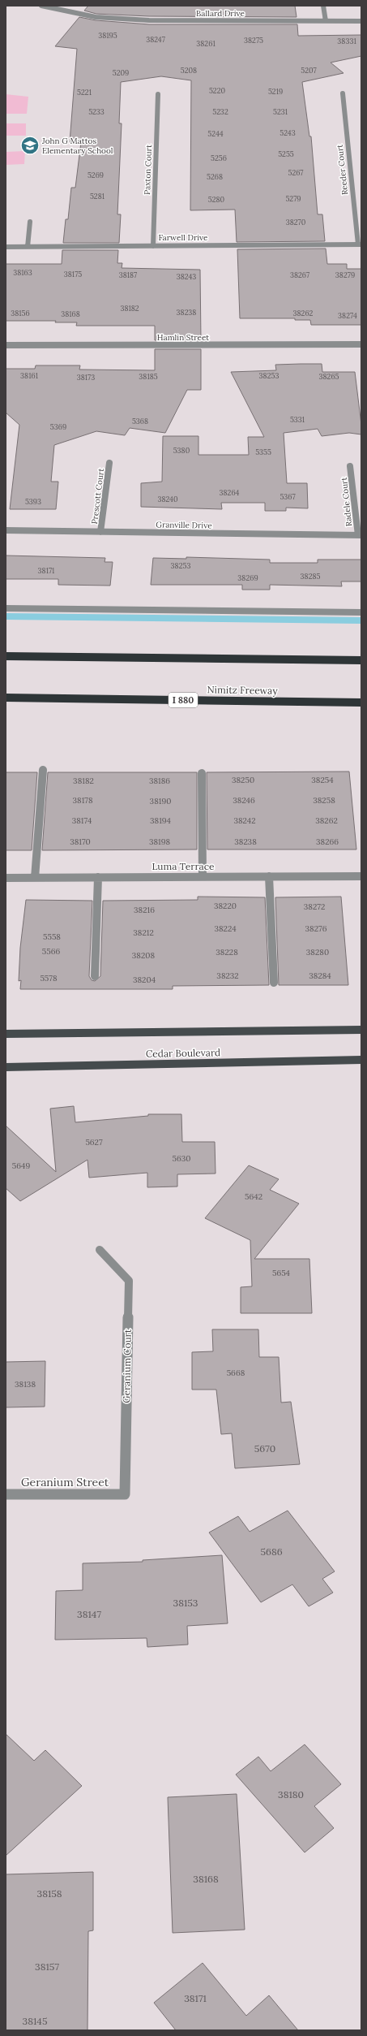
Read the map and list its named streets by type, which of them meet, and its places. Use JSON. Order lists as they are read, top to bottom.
{
  "streets": {
    "highway": ["Nimitz Freeway", "I 880"],
    "main road": ["Cedar Boulevard"],
    "street": [
      "Ballard Drive",
      "Paxton Court",
      "Reeder Court",
      "Farwell Drive",
      "Hamlin Street",
      "Prescott Court",
      "Radele Court",
      "Granville Drive",
      "Luma Terrace",
      "Geranium Court",
      "Geranium Street"
    ]
  },
  "crossings": [
    ["Paxton Court", "Farwell Drive"],
    ["Reeder Court", "Farwell Drive"],
    ["Prescott Court", "Granville Drive"],
    ["Radele Court", "Granville Drive"],
    ["Geranium Court", "Geranium Street"]
  ],
  "places": {
    "school or university": ["John G Mattos Elementary School"]
  },
  "house_numbers": [
    "38195",
    "38247",
    "38275",
    "38331",
    "38261",
    "5208",
    "5207",
    "5209",
    "5220",
    "5219",
    "5221",
    "5233",
    "5232",
    "5231",
    "5243",
    "5244",
    "5255",
    "5256",
    "5267",
    "5269",
    "5268",
    "5281",
    "5279",
    "5280",
    "38270",
    "38163",
    "38175",
    "38187",
    "38267",
    "38279",
    "38243",
    "38182",
    "38238",
    "38156",
    "38262",
    "38168",
    "38274",
    "38161",
    "38253",
    "38185",
    "38265",
    "38173",
    "5331",
    "5368",
    "5369",
    "5380",
    "5355",
    "38264",
    "5367",
    "38240",
    "5393",
    "38253",
    "38171",
    "38285",
    "38269",
    "38250",
    "38254",
    "38182",
    "38186",
    "38178",
    "38246",
    "38258",
    "38190",
    "38174",
    "38194",
    "38242",
    "38262",
    "38170",
    "38198",
    "38238",
    "38266",
    "38220",
    "38272",
    "38216",
    "38224",
    "38276",
    "38212",
    "5558",
    "5566",
    "38228",
    "38280",
    "38208",
    "38232",
    "38284",
    "5578",
    "38204",
    "5627",
    "5630",
    "5649",
    "5642",
    "5654",
    "5668",
    "38138",
    "5670",
    "5686",
    "38153",
    "38147",
    "38180",
    "38168",
    "38158",
    "38157",
    "38171",
    "38145"
  ]
}
